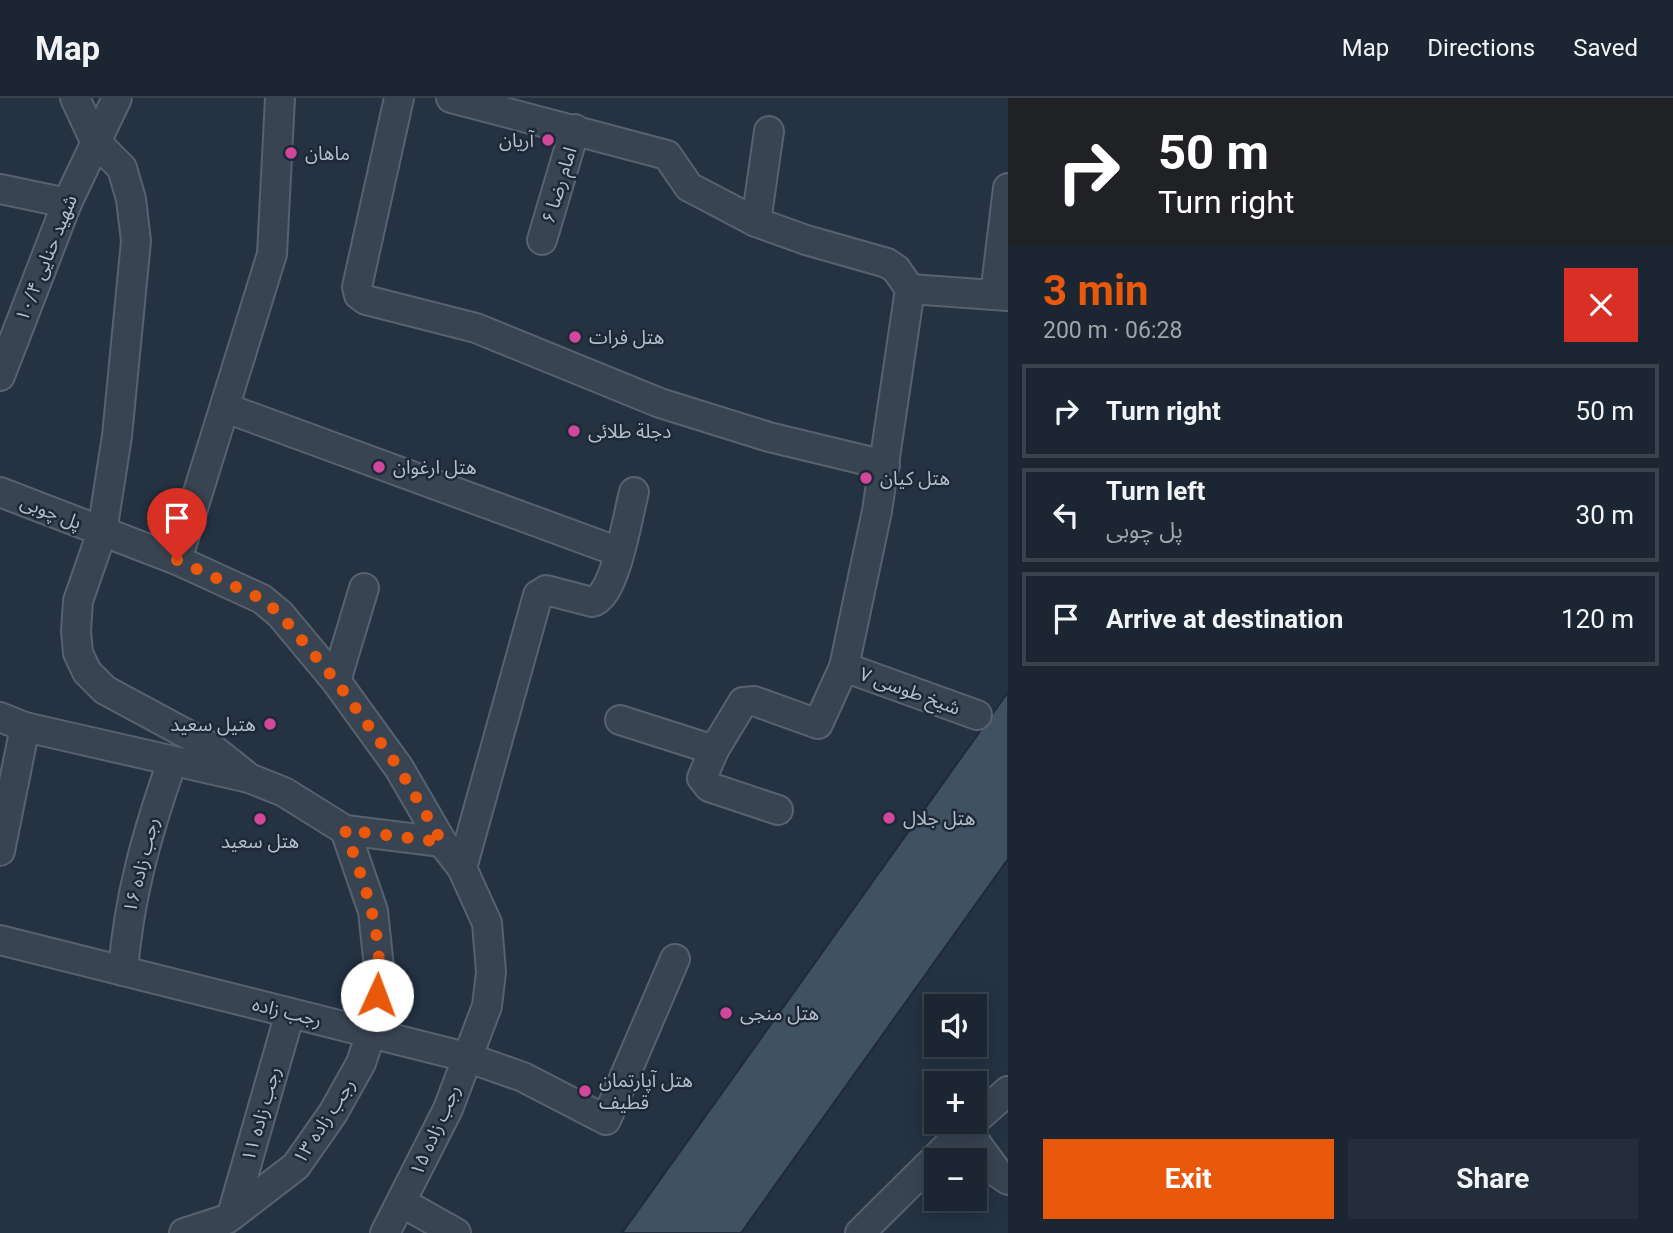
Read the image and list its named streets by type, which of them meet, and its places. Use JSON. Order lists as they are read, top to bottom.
{
  "streets": {
    "street": [
      "امام رضا ۶",
      "شهید حنایی ۱۰/۴",
      "پل چوبی",
      "شیخ طوسی ۷",
      "رجب زاده ۱۶",
      "رجب زاده",
      "رجب زاده ۱۱",
      "رجب زاده ۱۳",
      "رجب زاده ۱۵"
    ]
  },
  "crossings": [
    ["رجب زاده ۱۶", "رجب زاده"],
    ["رجب زاده", "رجب زاده ۱۱"],
    ["رجب زاده", "رجب زاده ۱۳"],
    ["رجب زاده", "رجب زاده ۱۵"],
    ["رجب زاده ۱۱", "رجب زاده ۱۳"]
  ],
  "places": [
    "آریان",
    "ماهان",
    "هتل فرات",
    "دجلة طلائی",
    "هتل ارغوان",
    "هتل کیان",
    "هتیل سعید",
    "هتل جلال",
    "هتل سعید",
    "هتل منجی",
    "هتل آپارتمان قطیف"
  ],
  "page": {
    "header": "Map",
    "nav": ["Map", "Directions", "Saved"],
    "turn": ["50 m", "Turn right"],
    "heading": ["3 min", "200 m · 06:28"],
    "list": [
      {
        "name": "Turn right",
        "value": "50 m"
      },
      {
        "name": "Turn left",
        "note": "پل چوبی",
        "value": "30 m"
      },
      {
        "name": "Arrive at destination",
        "value": "120 m"
      }
    ],
    "map_buttons": ["+", "−"],
    "buttons": ["Exit", "Share"]
  }
}
